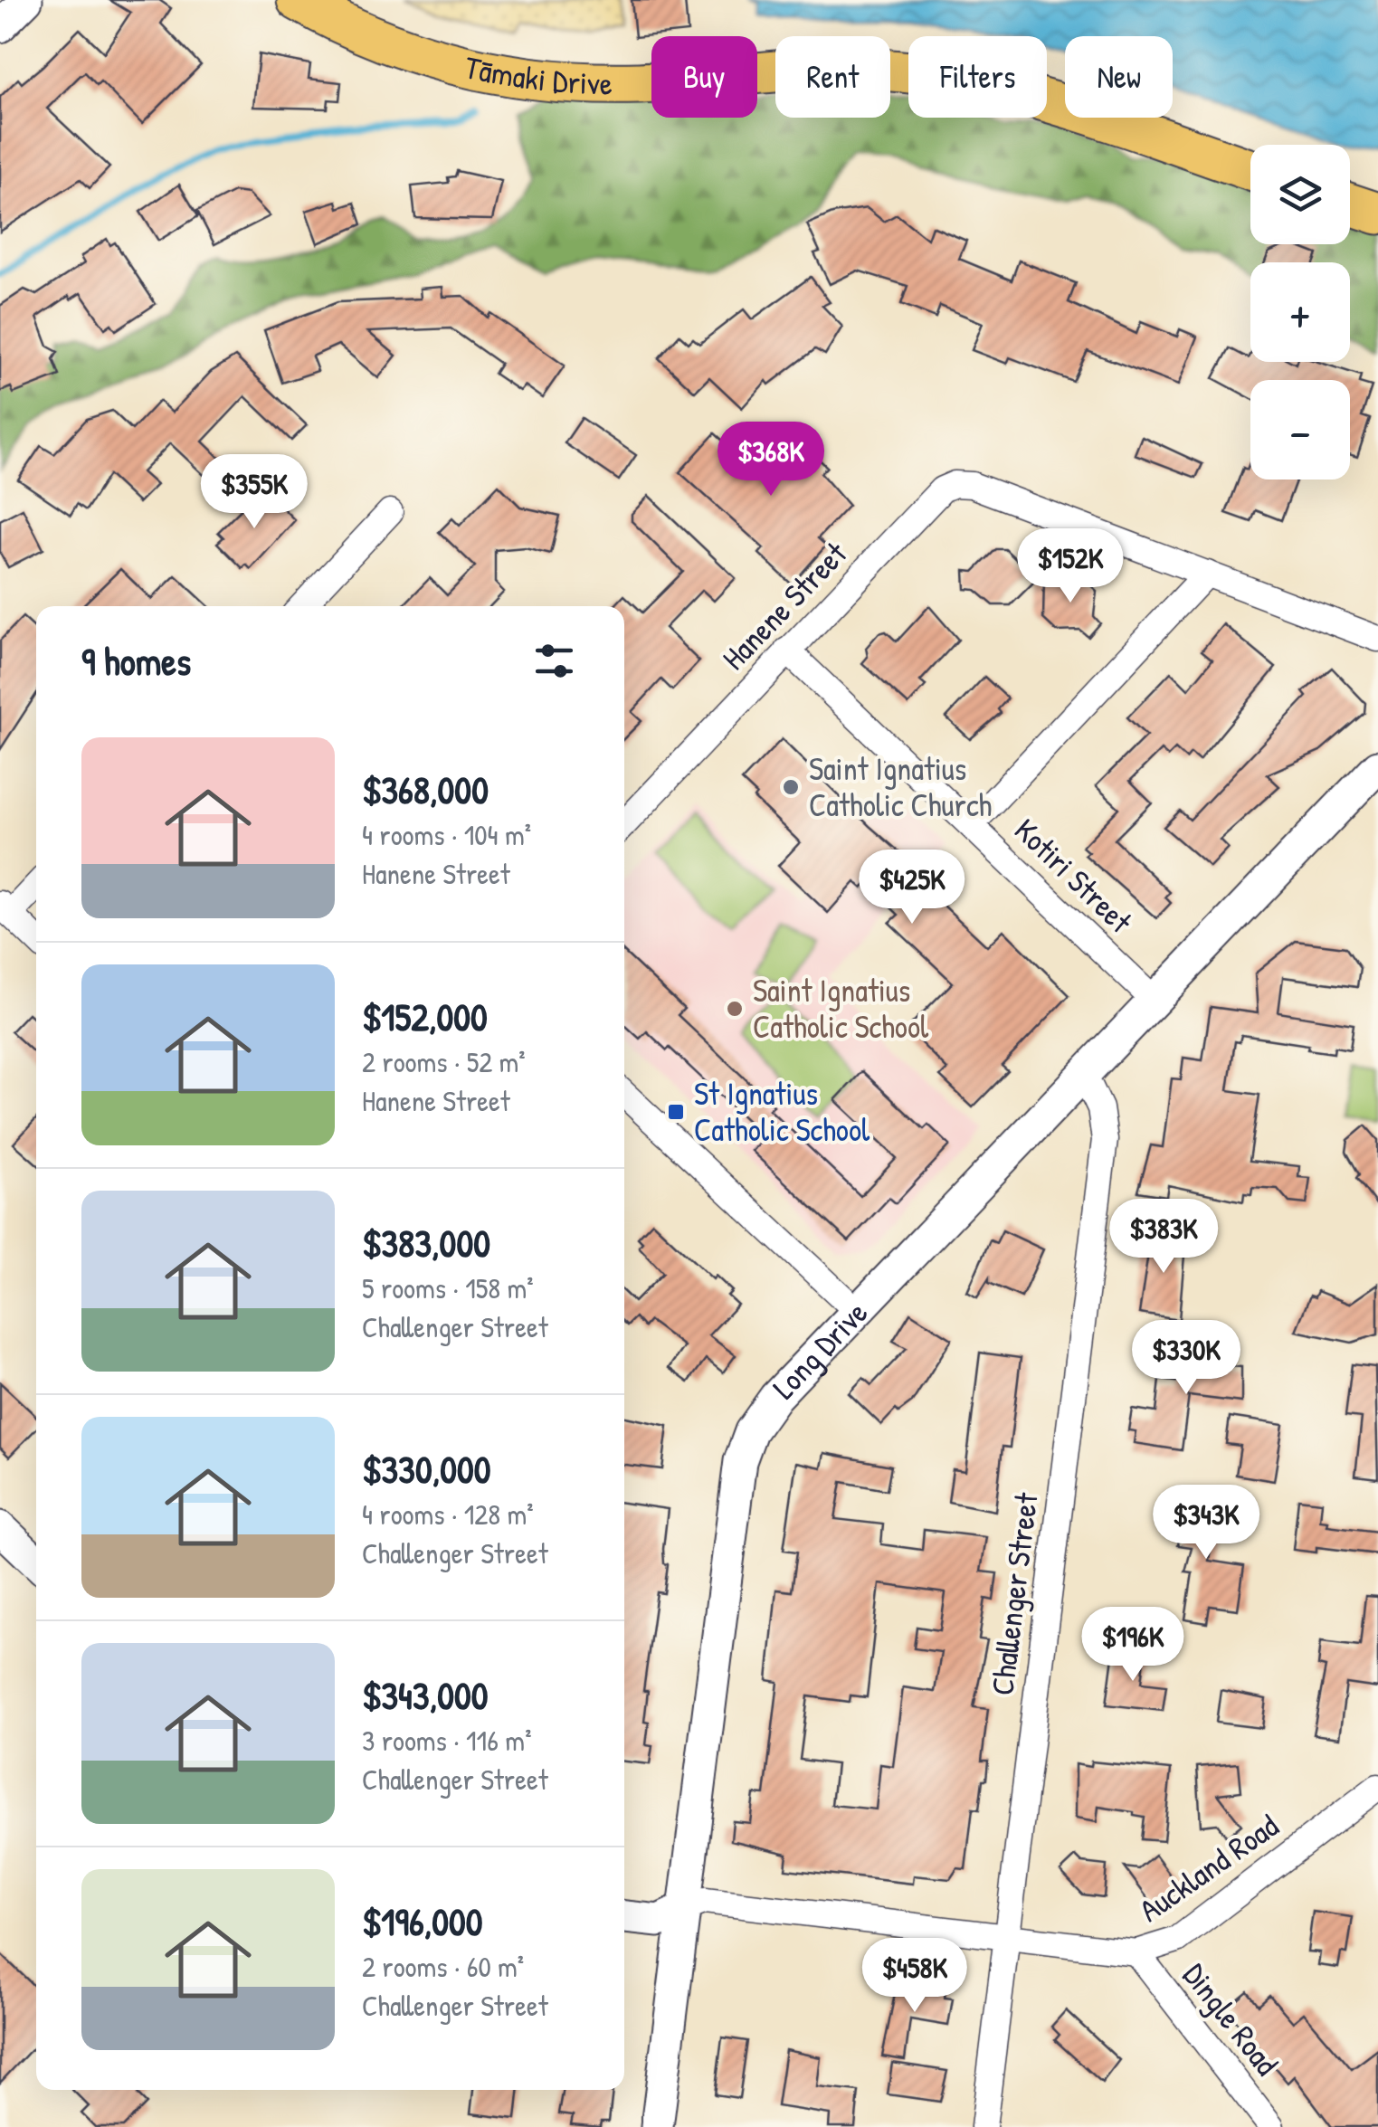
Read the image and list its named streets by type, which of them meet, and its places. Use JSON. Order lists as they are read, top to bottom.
{
  "streets": {
    "main road": ["Tāmaki Drive"],
    "street": [
      "Hanene Street",
      "Kotiri Street",
      "Long Drive",
      "Challenger Street",
      "Auckland Road",
      "Dingle Road"
    ]
  },
  "crossings": [
    ["Hanene Street", "Kotiri Street"],
    ["Kotiri Street", "Long Drive"],
    ["Long Drive", "Challenger Street"],
    ["Long Drive", "Auckland Road"],
    ["Challenger Street", "Auckland Road"],
    ["Auckland Road", "Dingle Road"]
  ],
  "places": {
    "other": ["Saint Ignatius Catholic Church", "Saint Ignatius Catholic School"],
    "transit": ["St Ignatius Catholic School"]
  },
  "page": {
    "chip": [
      "Buy",
      "Rent",
      "Filters",
      "New"
    ],
    "map_buttons": ["+", "−"],
    "price": [
      "$368K",
      "$355K",
      "$152K",
      "$425K",
      "$383K",
      "$330K",
      "$343K",
      "$196K",
      "$458K"
    ],
    "heading": "9 homes",
    "list": [
      {
        "name": "$368,000",
        "note": "4 rooms · 104 m² · Hanene Street"
      },
      {
        "name": "$152,000",
        "note": "2 rooms · 52 m² · Hanene Street"
      },
      {
        "name": "$383,000",
        "note": "5 rooms · 158 m² · Challenger Street"
      },
      {
        "name": "$330,000",
        "note": "4 rooms · 128 m² · Challenger Street"
      },
      {
        "name": "$343,000",
        "note": "3 rooms · 116 m² · Challenger Street"
      },
      {
        "name": "$196,000",
        "note": "2 rooms · 60 m² · Challenger Street"
      }
    ]
  }
}
